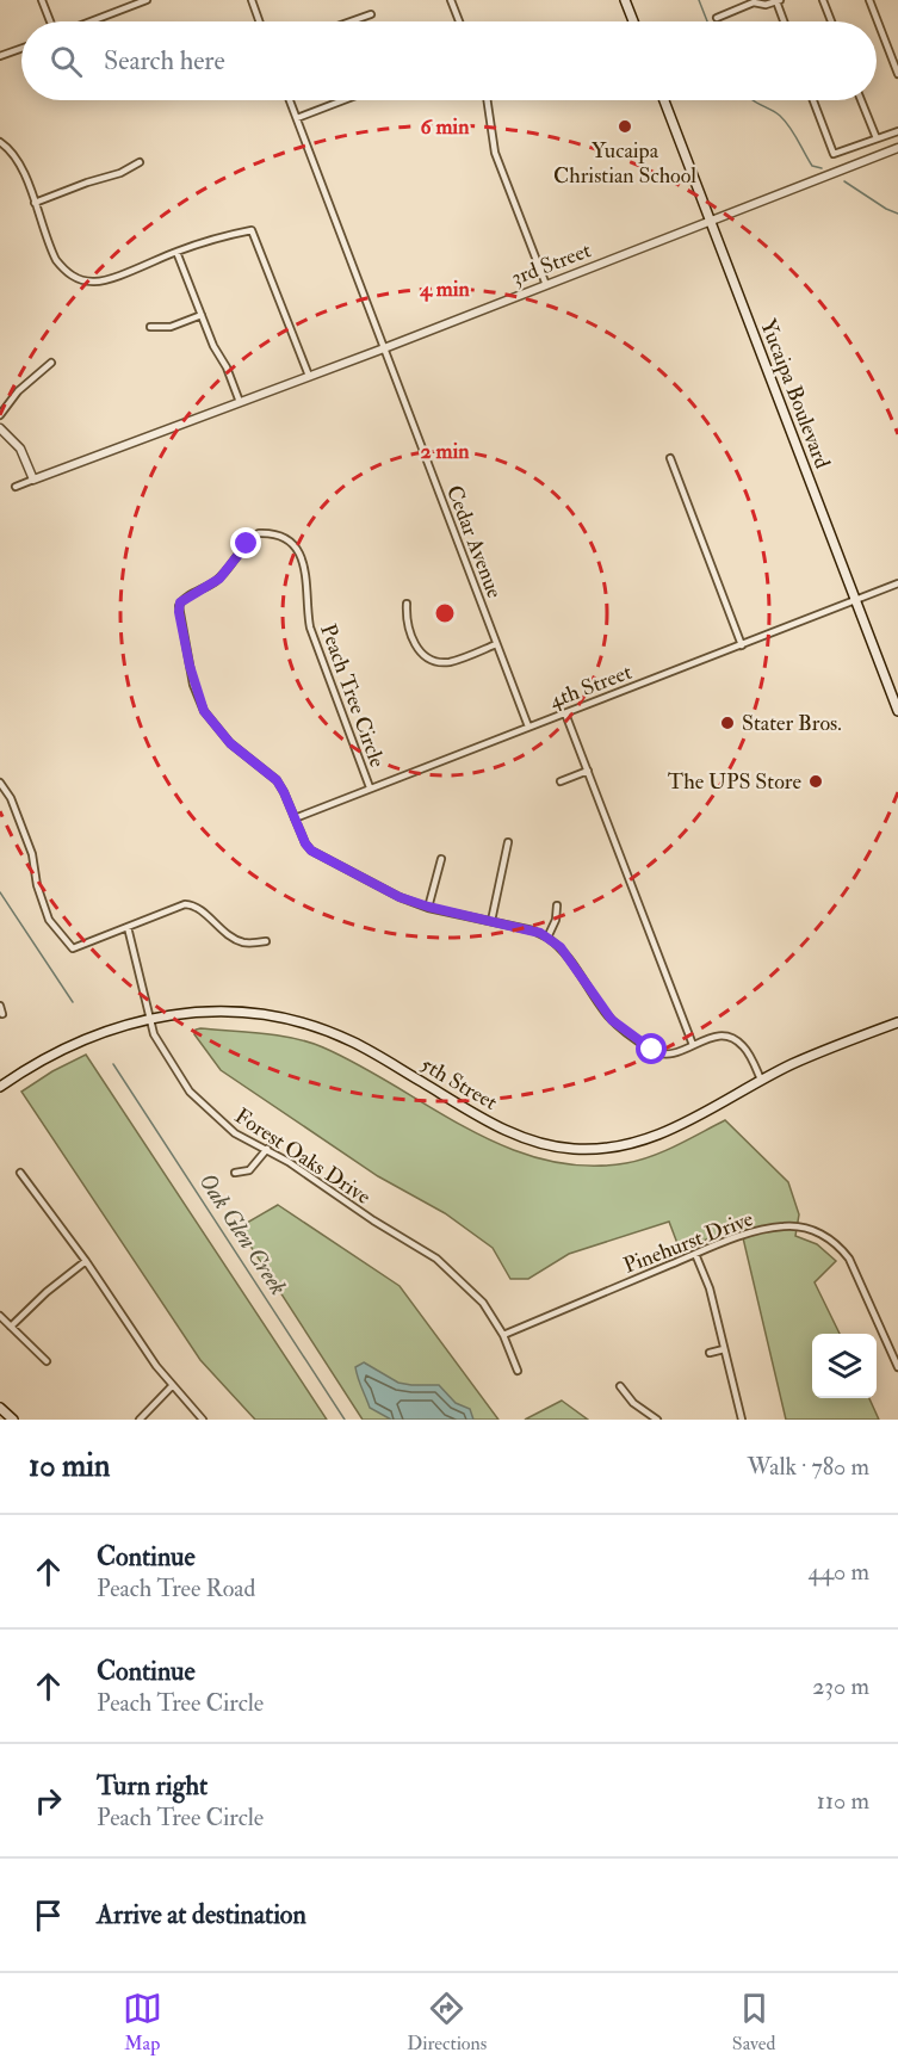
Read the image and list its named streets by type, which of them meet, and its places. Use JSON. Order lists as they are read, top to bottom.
{
  "streets": {
    "main road": ["Yucaipa Boulevard", "5th Street"],
    "street": [
      "3rd Street",
      "Cedar Avenue",
      "4th Street",
      "Peach Tree Circle",
      "Forest Oaks Drive",
      "Pinehurst Drive"
    ]
  },
  "crossings": [
    ["3rd Street", "Yucaipa Boulevard"],
    ["3rd Street", "Cedar Avenue"],
    ["Yucaipa Boulevard", "4th Street"],
    ["Cedar Avenue", "4th Street"],
    ["4th Street", "Peach Tree Circle"],
    ["5th Street", "Forest Oaks Drive"],
    ["Forest Oaks Drive", "Pinehurst Drive"]
  ],
  "water": ["Oak Glen Creek"],
  "places": ["Yucaipa Christian School", "Stater Bros.", "The UPS Store"],
  "page": {
    "search": "Search here",
    "heading": ["10 min", "Walk · 780 m"],
    "list": [
      ["Continue", "Peach Tree Road", "440 m"],
      ["Continue", "Peach Tree Circle", "230 m"],
      ["Turn right", "Peach Tree Circle", "110 m"],
      "Arrive at destination"
    ],
    "nav": ["Map", "Directions", "Saved"]
  },
  "rings": ["6 min", "4 min", "2 min"]
}
